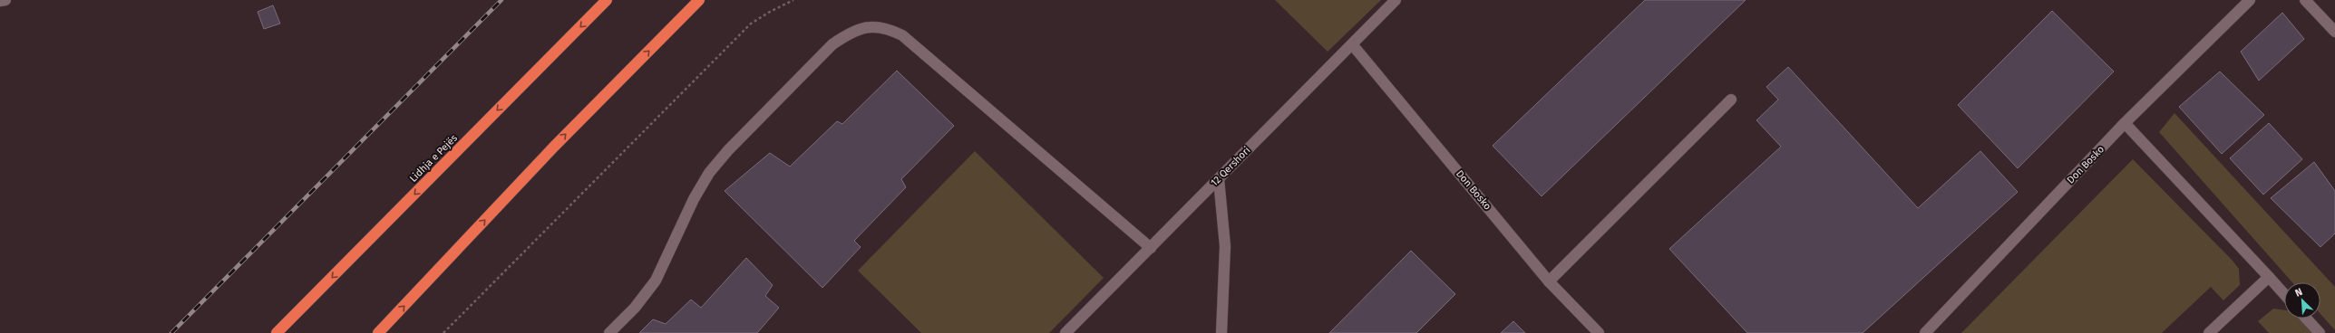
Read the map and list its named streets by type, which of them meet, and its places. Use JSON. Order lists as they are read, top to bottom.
{
  "streets": {
    "highway": ["Lidhja e Pejës"],
    "street": ["Don Bosko", "12 Qershori"]
  },
  "crossings": [
    ["Don Bosko", "12 Qershori"]
  ],
  "north": "top left"
}
